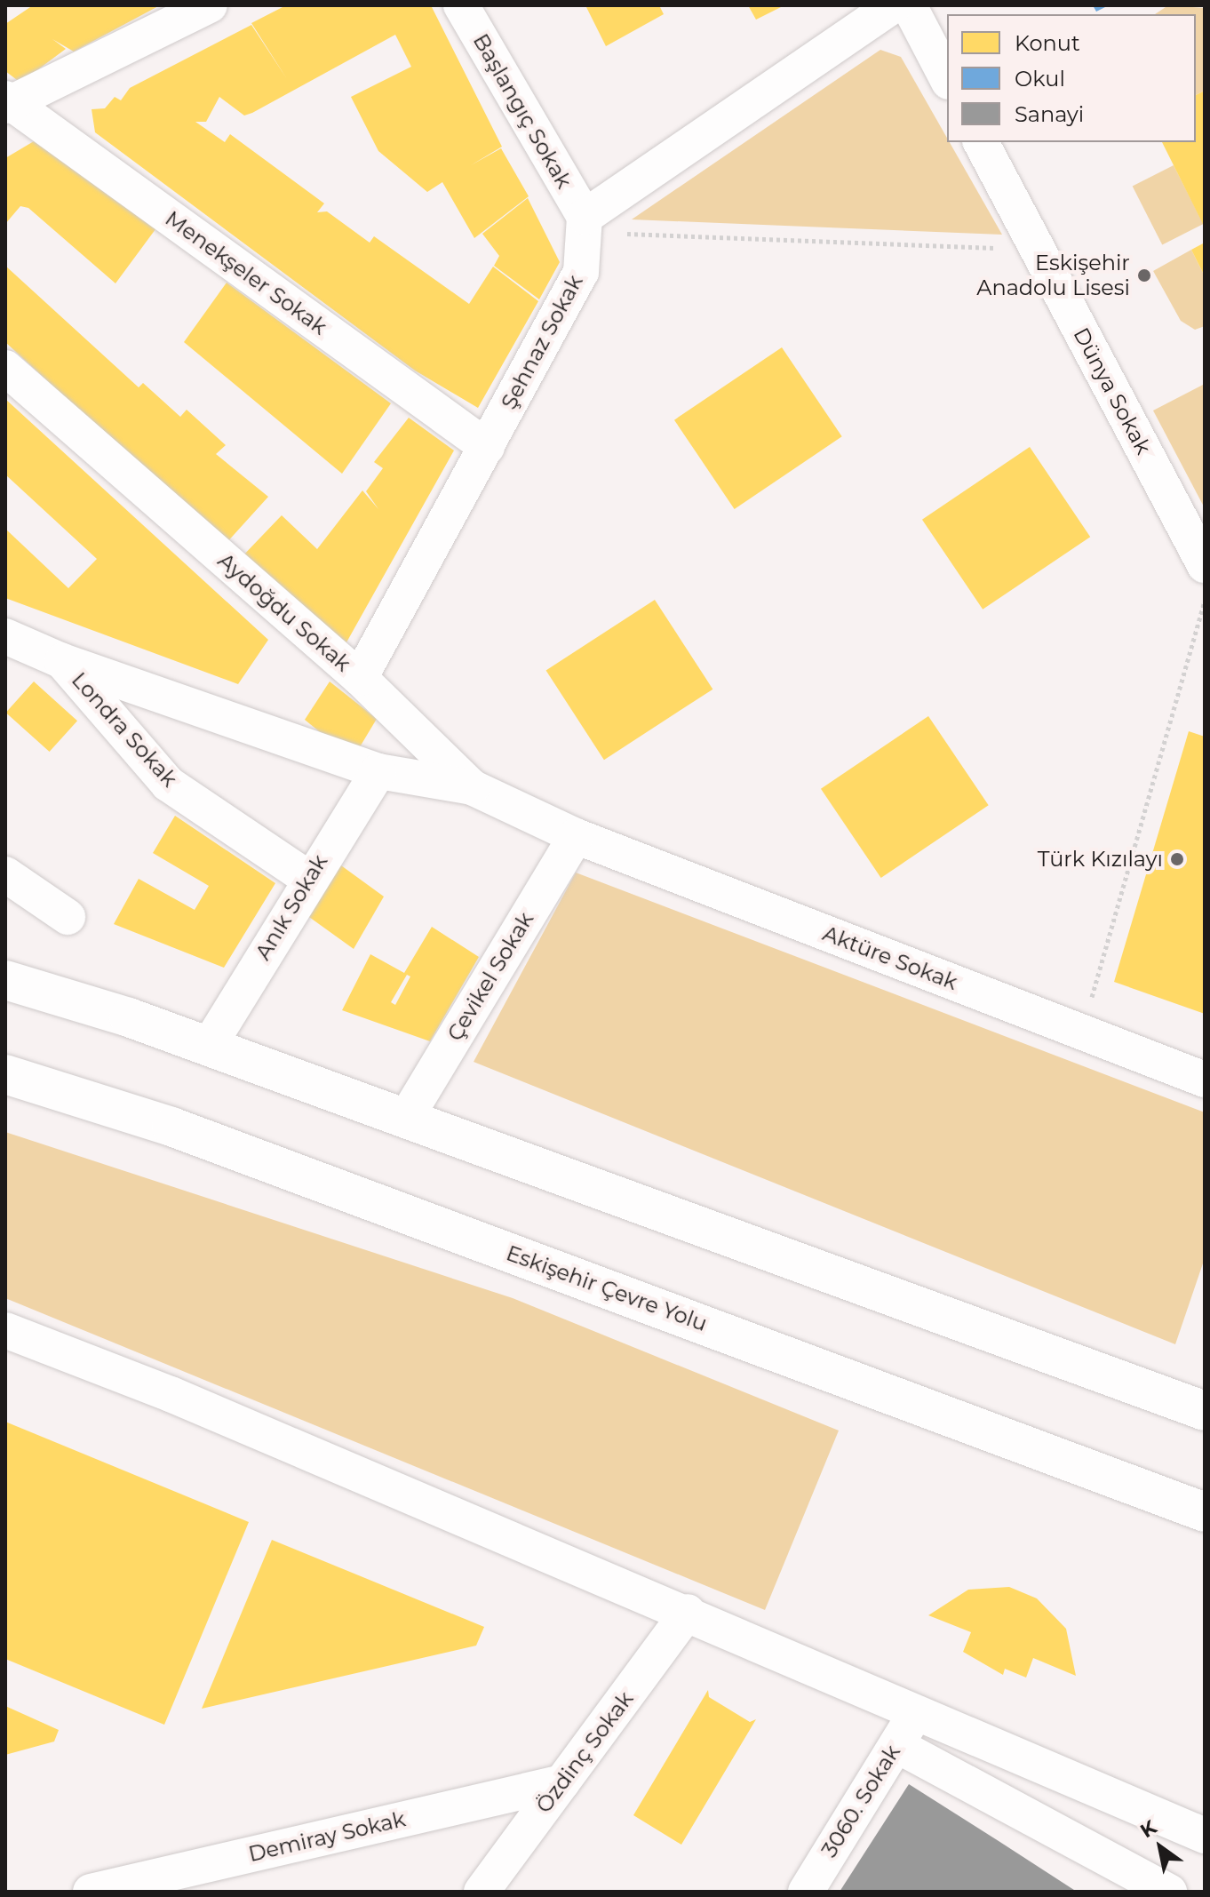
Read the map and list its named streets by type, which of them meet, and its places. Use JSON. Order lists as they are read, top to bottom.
{
  "streets": {
    "highway": ["Eskişehir Çevre Yolu"],
    "street": [
      "Başlangıç Sokak",
      "Menekşeler Sokak",
      "Şehnaz Sokak",
      "Dünya Sokak",
      "Aydoğdu Sokak",
      "Londra Sokak",
      "Anık Sokak",
      "Aktüre Sokak",
      "Çevikel Sokak",
      "Özdinç Sokak",
      "3060. Sokak",
      "Demiray Sokak"
    ]
  },
  "crossings": [
    ["Başlangıç Sokak", "Şehnaz Sokak"],
    ["Menekşeler Sokak", "Şehnaz Sokak"],
    ["Şehnaz Sokak", "Aydoğdu Sokak"],
    ["Aydoğdu Sokak", "Aktüre Sokak"],
    ["Aydoğdu Sokak", "Çevikel Sokak"],
    ["Londra Sokak", "Anık Sokak"],
    ["Aktüre Sokak", "Çevikel Sokak"],
    ["Özdinç Sokak", "Demiray Sokak"]
  ],
  "places": ["Eskişehir Anadolu Lisesi", "Türk Kızılayı"],
  "legend": ["Konut", "Okul", "Sanayi"],
  "north": "top left"
}
